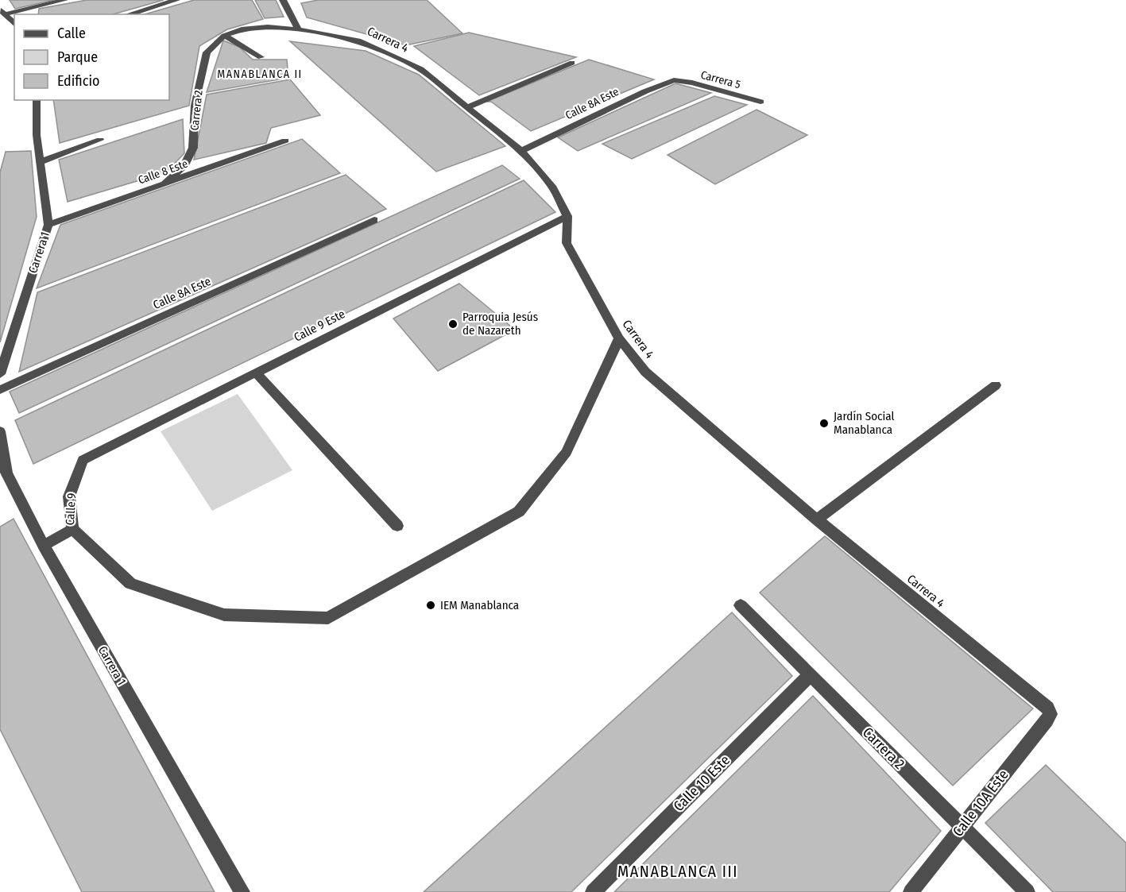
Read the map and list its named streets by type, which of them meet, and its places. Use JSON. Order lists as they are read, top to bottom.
{
  "streets": {
    "street": [
      "Carrera 4",
      "Carrera 5",
      "Calle 8A Este",
      "Carrera 2",
      "Calle 8 Este",
      "Carrera 1",
      "Calle 9 Este",
      "Calle 9",
      "Calle 10 Este",
      "Calle 10A Este"
    ]
  },
  "crossings": [
    ["Carrera 4", "Calle 8A Este"],
    ["Carrera 4", "Carrera 2"],
    ["Carrera 4", "Calle 9 Este"],
    ["Carrera 4", "Calle 10A Este"],
    ["Carrera 5", "Calle 8A Este"],
    ["Carrera 2", "Calle 8 Este"],
    ["Carrera 2", "Calle 10 Este"],
    ["Carrera 2", "Calle 10A Este"],
    ["Calle 8 Este", "Carrera 1"],
    ["Carrera 1", "Calle 9"],
    ["Calle 9 Este", "Calle 9"]
  ],
  "districts": ["MANABLANCA II", "MANABLANCA III"],
  "places": ["Parroquia Jesús de Nazareth", "Jardín Social Manablanca", "IEM Manablanca"],
  "legend": ["Calle", "Parque", "Edificio"]
}
